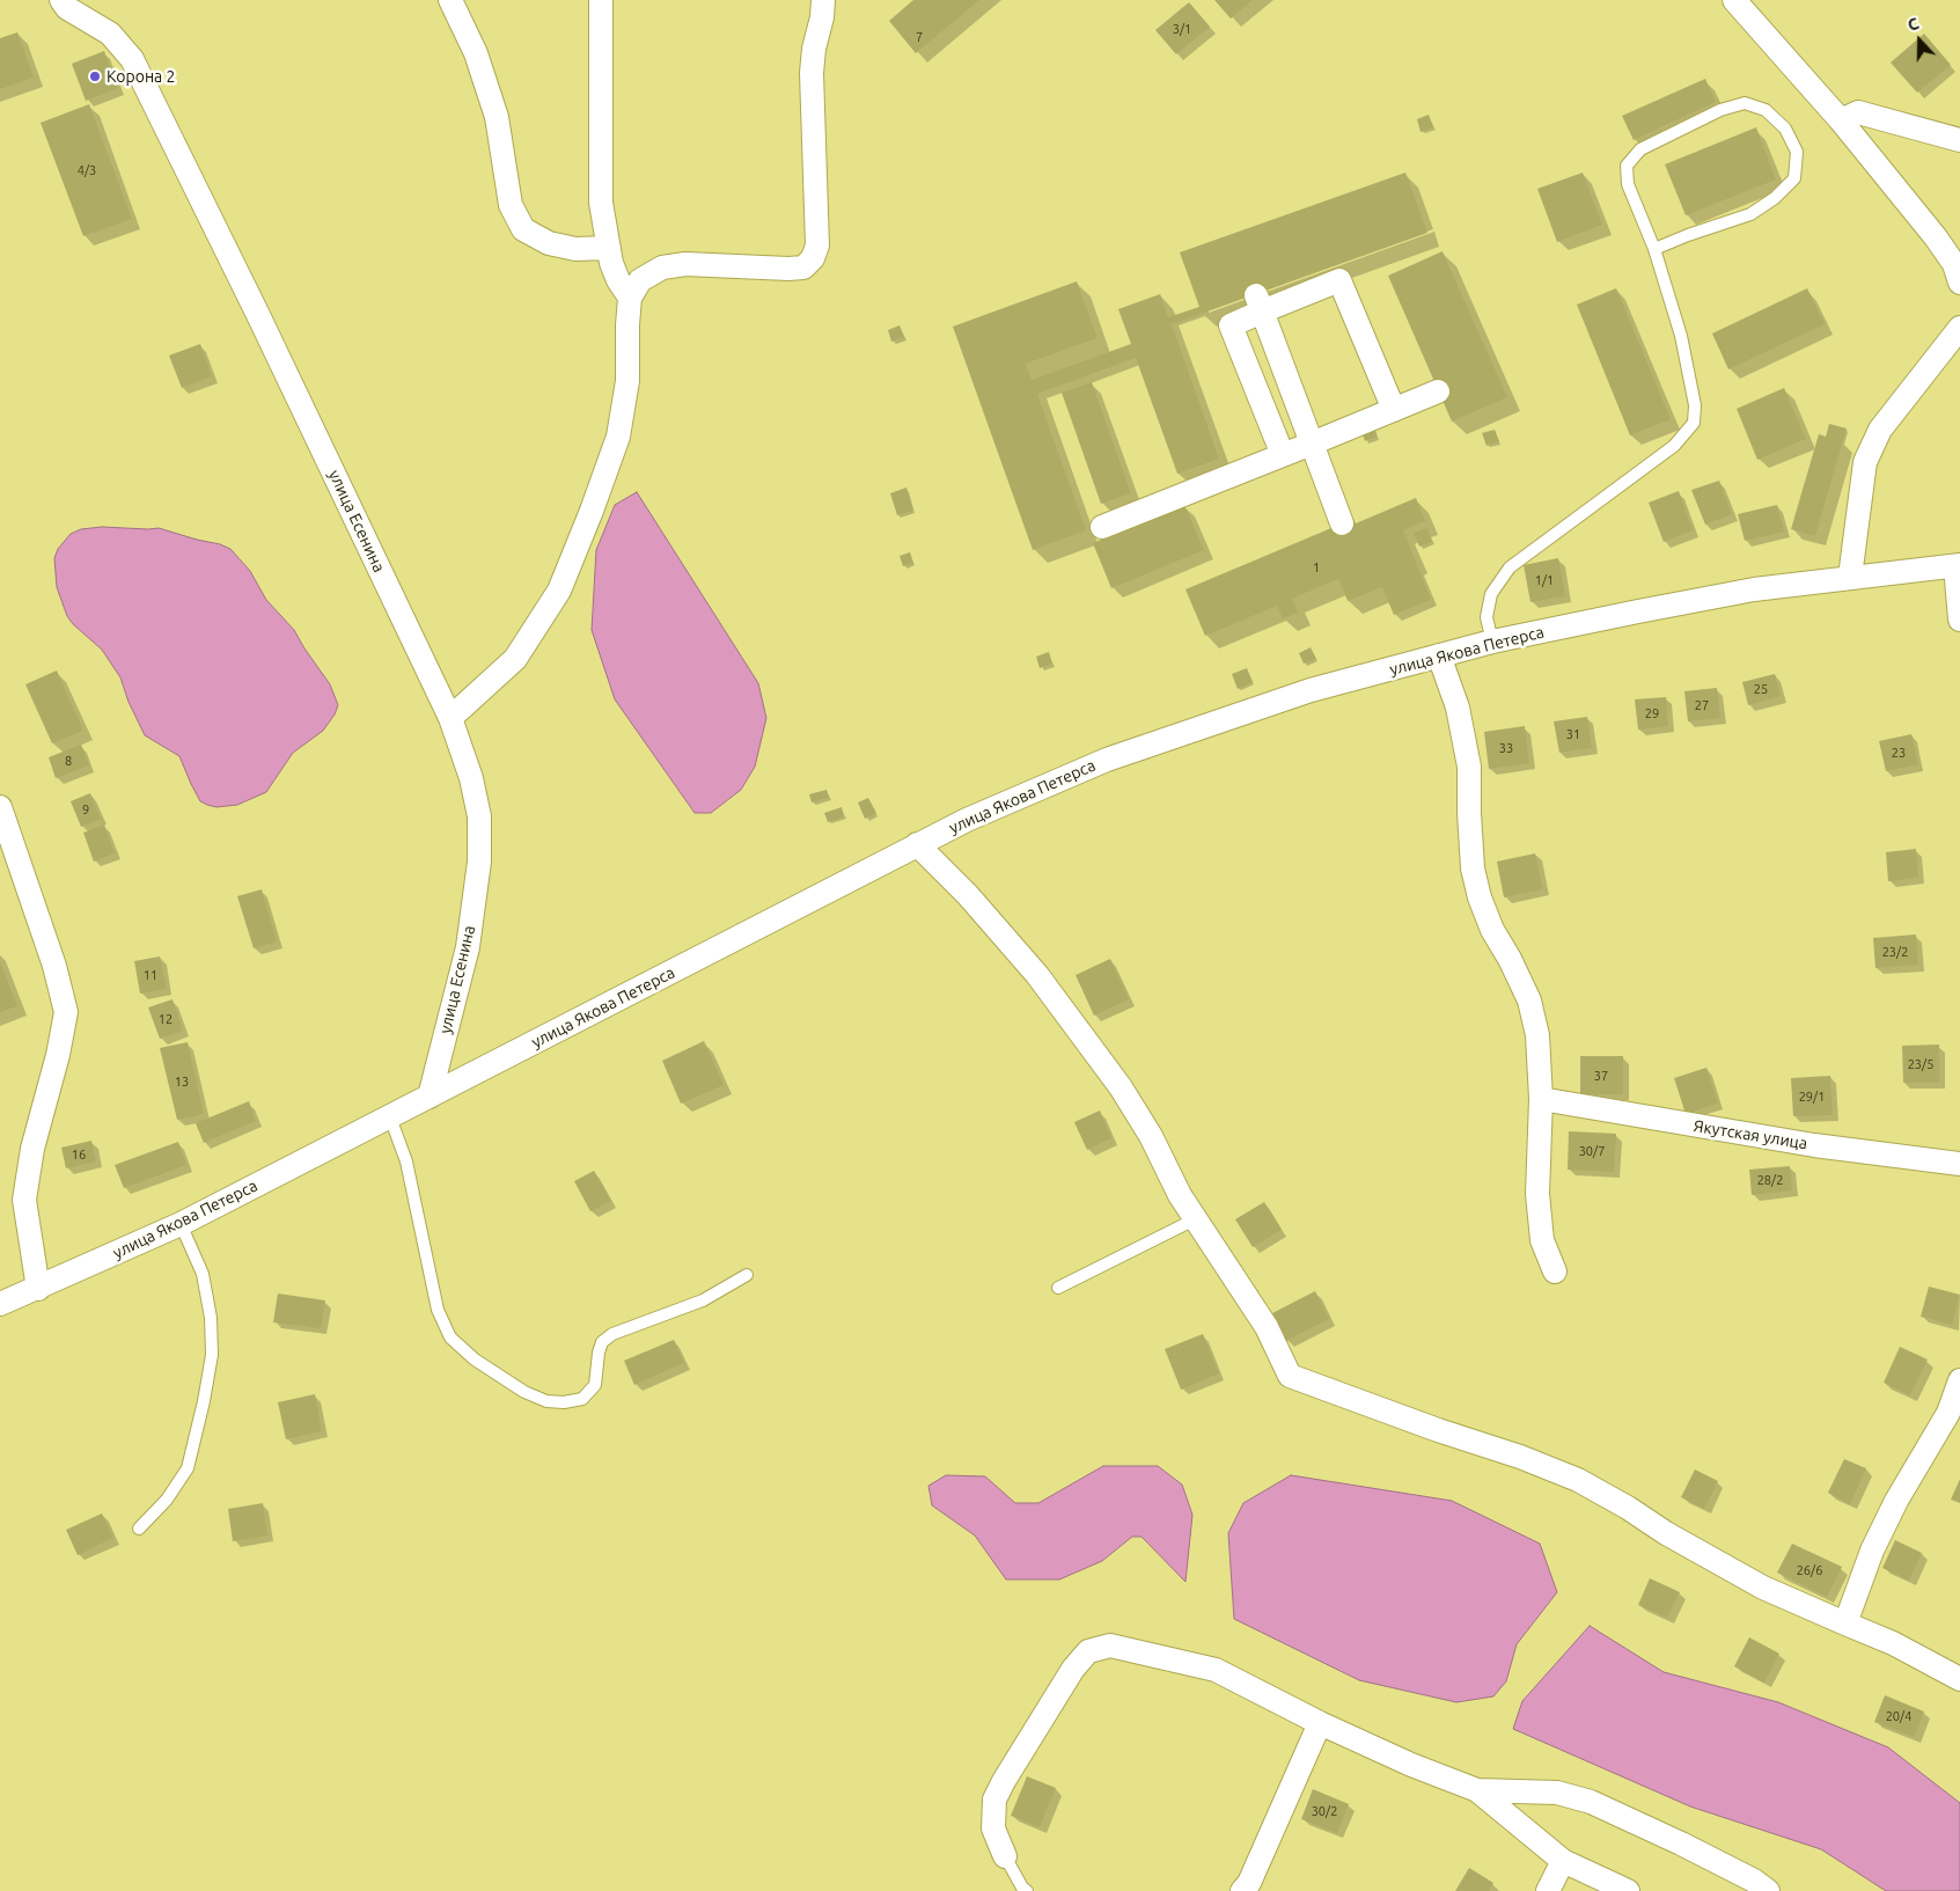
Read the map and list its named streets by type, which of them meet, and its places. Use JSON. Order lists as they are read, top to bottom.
{
  "streets": {
    "street": ["улица Есенина", "улица Якова Петерса", "Якутская улица"]
  },
  "crossings": [
    ["улица Есенина", "улица Якова Петерса"]
  ],
  "places": ["Корона 2"],
  "house_numbers": [
    "3/1",
    "7",
    "4/3",
    "1",
    "1/1",
    "25",
    "27",
    "29",
    "31",
    "33",
    "23",
    "8",
    "9",
    "23/2",
    "11",
    "12",
    "23/5",
    "37",
    "13",
    "29/1",
    "30/7",
    "16",
    "28/2",
    "26/6",
    "20/4",
    "30/2"
  ],
  "north": "top"
}
